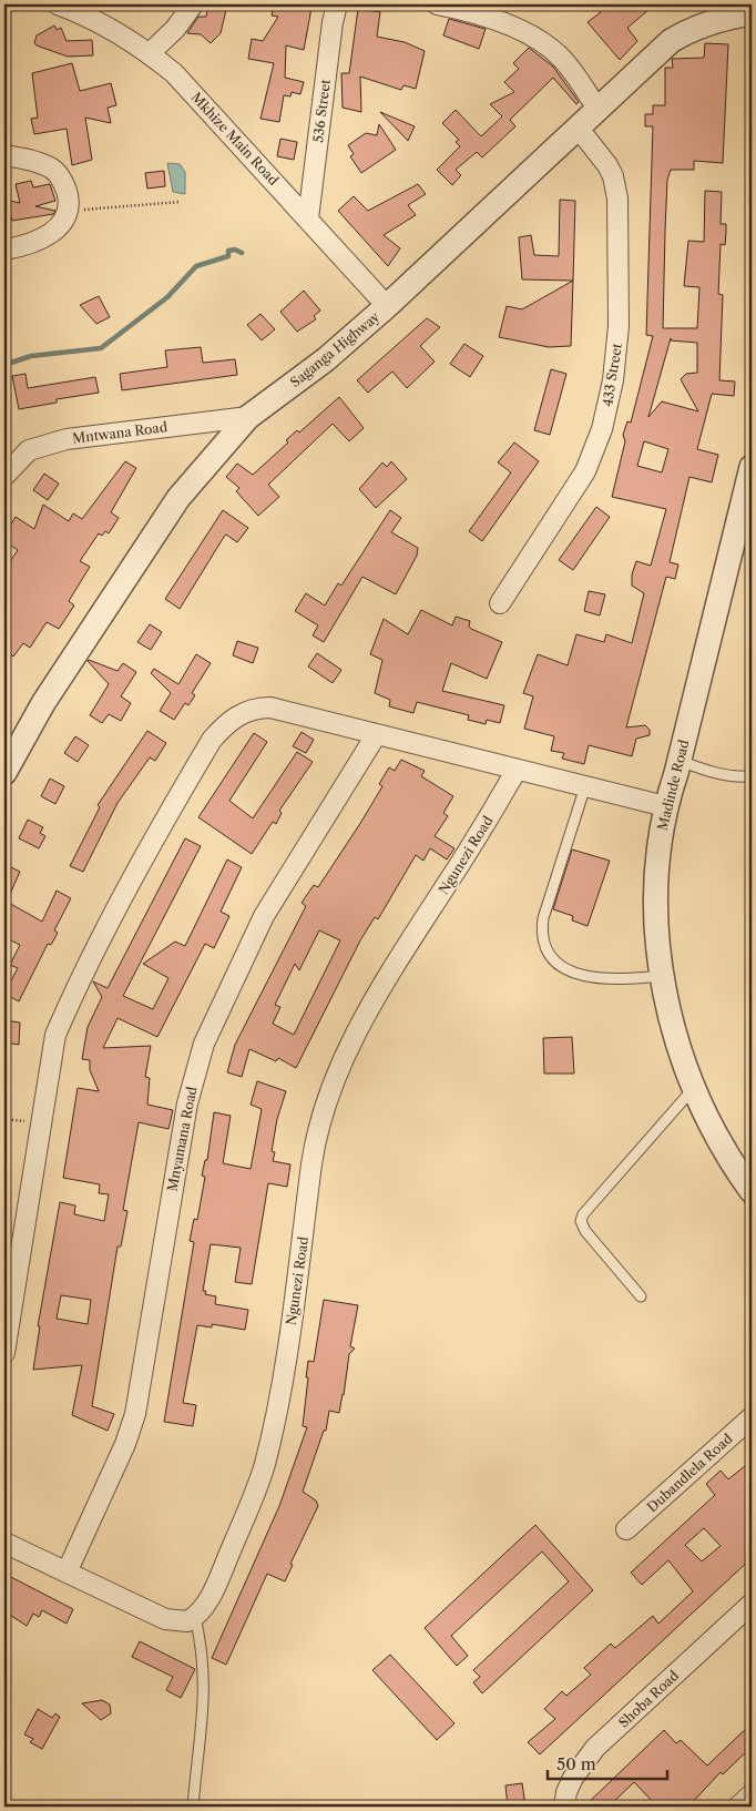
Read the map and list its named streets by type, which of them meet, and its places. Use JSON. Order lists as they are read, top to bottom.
{
  "streets": {
    "street": [
      "536 Street",
      "Mkhize Main Road",
      "Saganga Highway",
      "433 Street",
      "Mntwana Road",
      "Madinde Road",
      "Ngunezi Road",
      "Mnyamana Road",
      "Dubandlela Road",
      "Shoba Road"
    ]
  },
  "crossings": [
    ["536 Street", "Mkhize Main Road"],
    ["Mkhize Main Road", "Saganga Highway"],
    ["Saganga Highway", "433 Street"],
    ["Saganga Highway", "Mntwana Road"]
  ],
  "scale_bar": "50 m"
}
